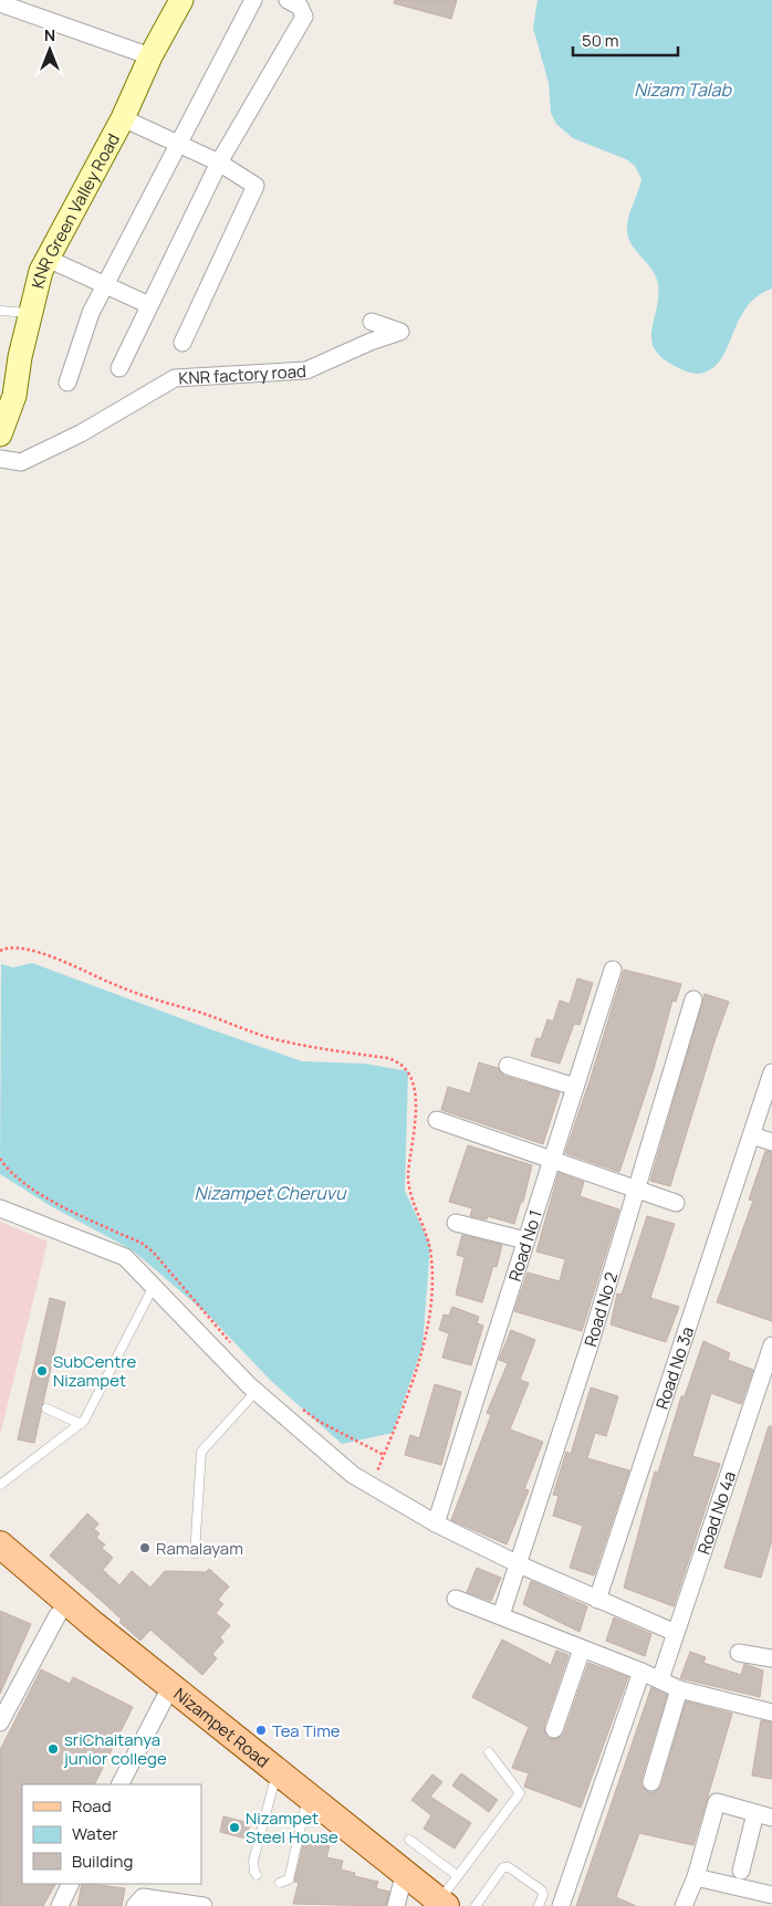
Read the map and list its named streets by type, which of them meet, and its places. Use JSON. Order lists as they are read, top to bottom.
{
  "streets": {
    "main road": ["Nizampet Road"],
    "street": [
      "KNR Green Valley Road",
      "KNR factory road",
      "Road No 1",
      "Road No 2",
      "Road No 3a",
      "Road No 4a"
    ]
  },
  "water": ["Nizam Talab", "Nizampet Cheruvu"],
  "places": [
    "SubCentre Nizampet",
    "Ramalayam",
    "Tea Time",
    "sriChaitanya junior college",
    "Nizampet Steel House"
  ],
  "legend": ["Road", "Water", "Building"],
  "scale_bar": "50 m",
  "north": "top"
}
